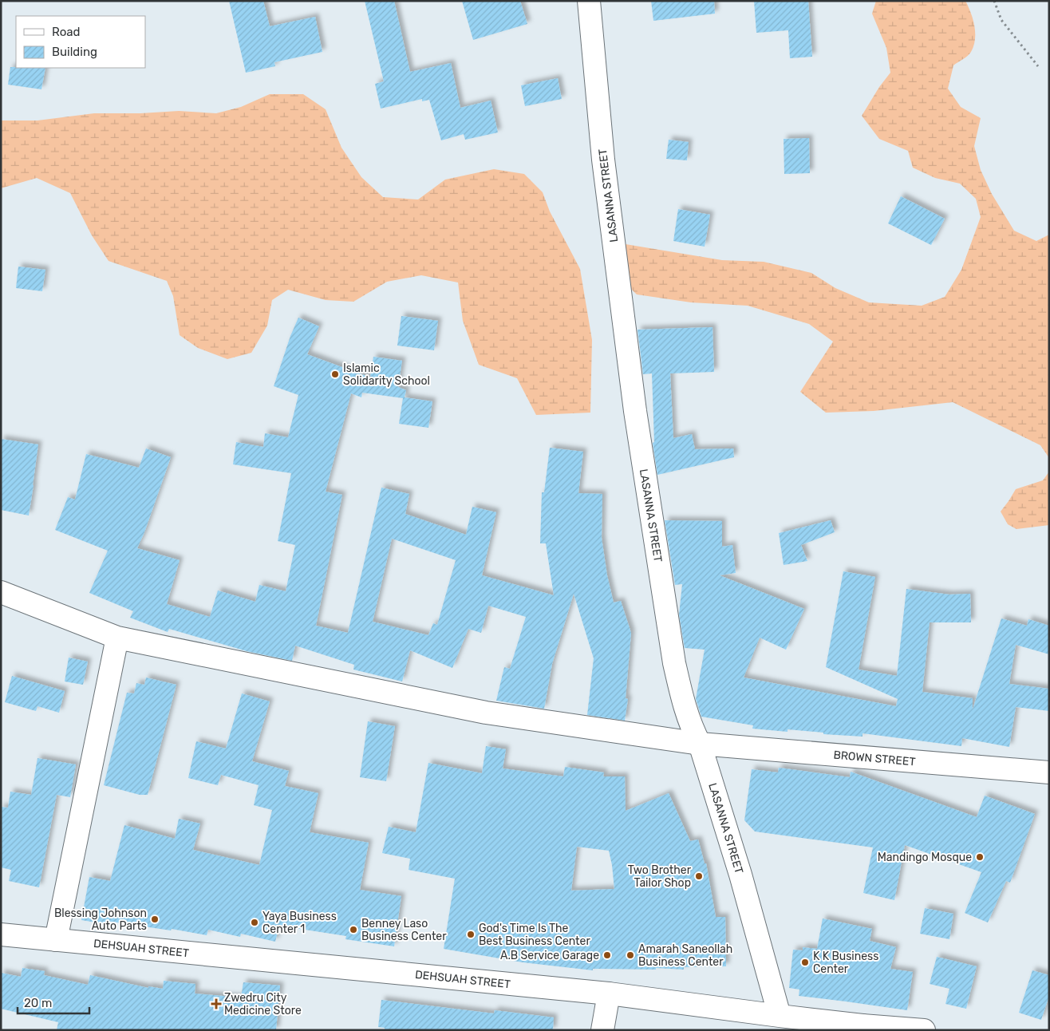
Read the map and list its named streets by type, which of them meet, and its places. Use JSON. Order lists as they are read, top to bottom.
{
  "streets": {
    "street": ["LASANNA STREET", "BROWN STREET", "DEHSUAH STREET"]
  },
  "crossings": [
    ["LASANNA STREET", "BROWN STREET"],
    ["LASANNA STREET", "DEHSUAH STREET"]
  ],
  "places": {
    "other": [
      "Islamic Solidarity School",
      "Mandingo Mosque",
      "Two Brother Tailor Shop",
      "Blessing Johnson Auto Parts",
      "Yaya Business Center 1",
      "Benney Laso Business Center",
      "God's Time Is The Best Business Center",
      "A.B Service Garage",
      "Amarah Saneollah Business Center",
      "K K Business Center"
    ],
    "health": ["Zwedru City Medicine Store"]
  },
  "legend": ["Road", "Building"],
  "scale_bar": "20 m"
}
